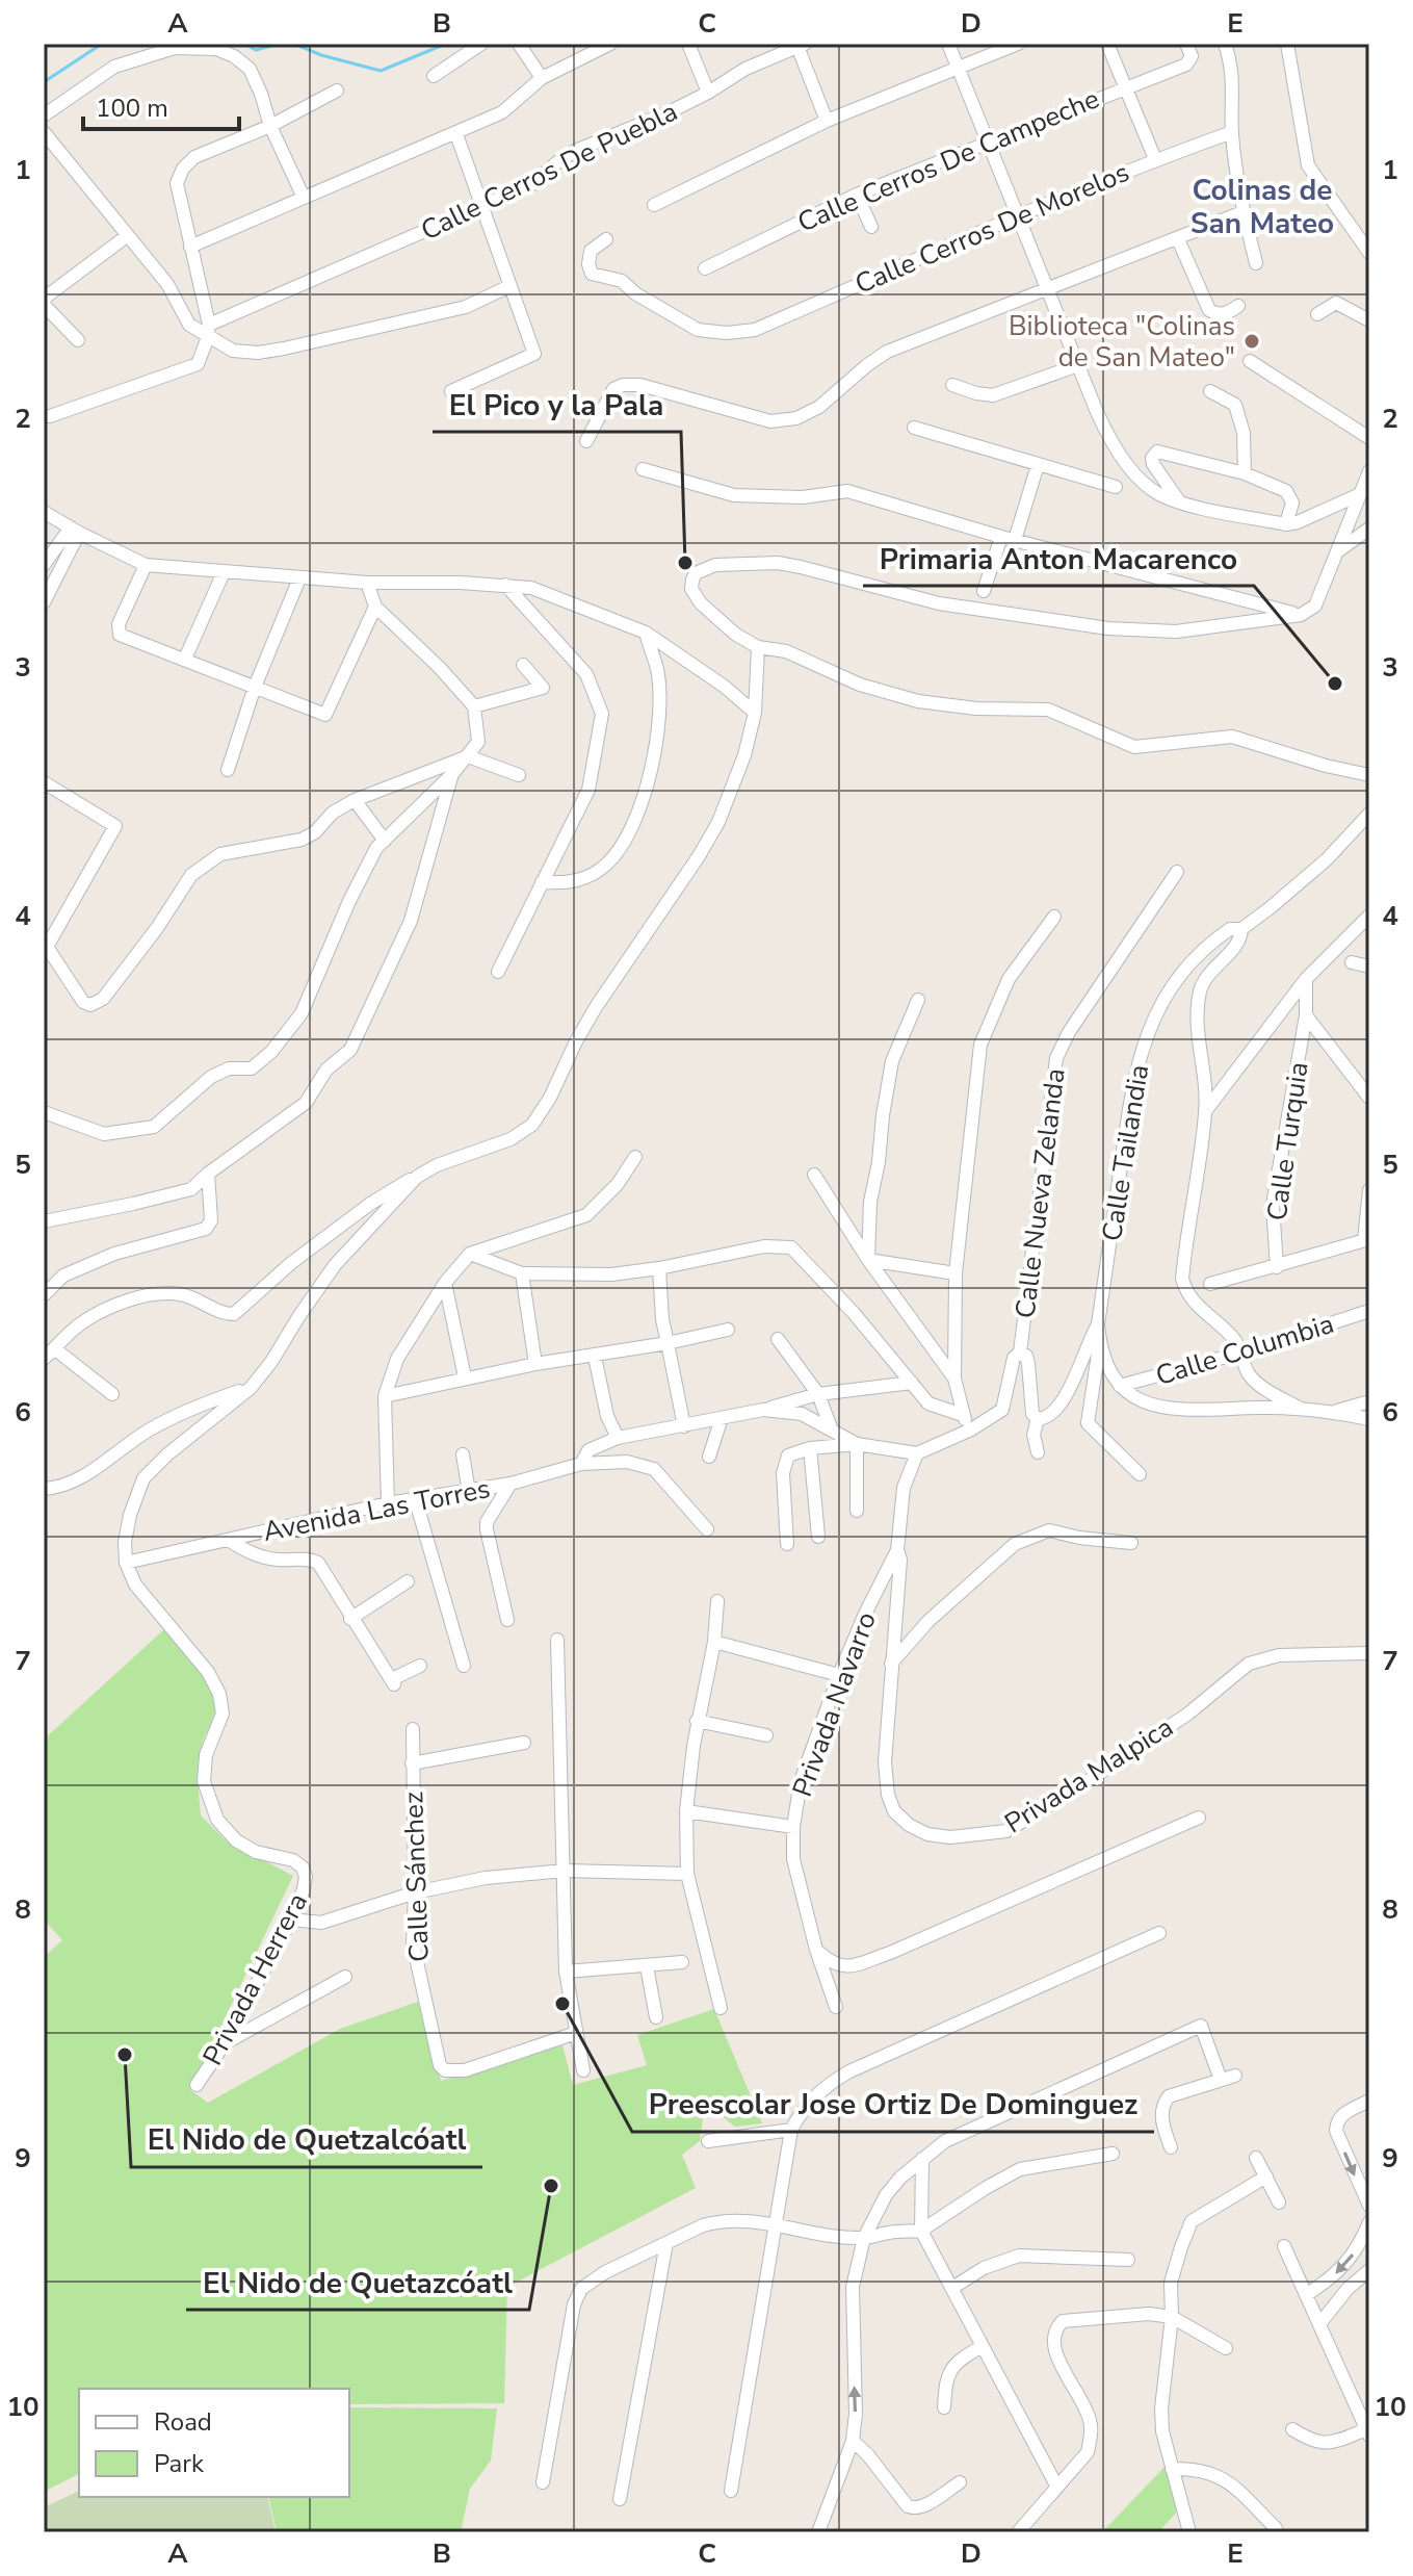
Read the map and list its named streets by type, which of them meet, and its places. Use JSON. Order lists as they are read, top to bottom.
{
  "streets": {
    "street": [
      "Calle Cerros De Campeche",
      "Calle Cerros De Puebla",
      "Calle Cerros De Morelos",
      "Calle Turquia",
      "Calle Tailandia",
      "Calle Nueva Zelanda",
      "Calle Columbia",
      "Avenida Las Torres",
      "Privada Navarro",
      "Privada Malpica",
      "Calle Sánchez",
      "Privada Herrera"
    ]
  },
  "crossings": [
    ["Avenida Las Torres", "Privada Herrera"],
    ["Privada Navarro", "Privada Malpica"]
  ],
  "districts": ["Colinas de San Mateo"],
  "places": [
    "Biblioteca \"Colinas de San Mateo\"",
    "El Pico y la Pala",
    "Primaria Anton Macarenco",
    "Preescolar Jose Ortiz De Dominguez",
    "El Nido de Quetzalcóatl",
    "El Nido de Quetazcóatl"
  ],
  "legend": ["Road", "Park"],
  "scale_bar": "100 m",
  "grid": {
    "columns": [
      "A",
      "B",
      "C",
      "D",
      "E"
    ],
    "rows": [
      "1",
      "2",
      "3",
      "4",
      "5",
      "6",
      "7",
      "8",
      "9",
      "10"
    ]
  }
}
